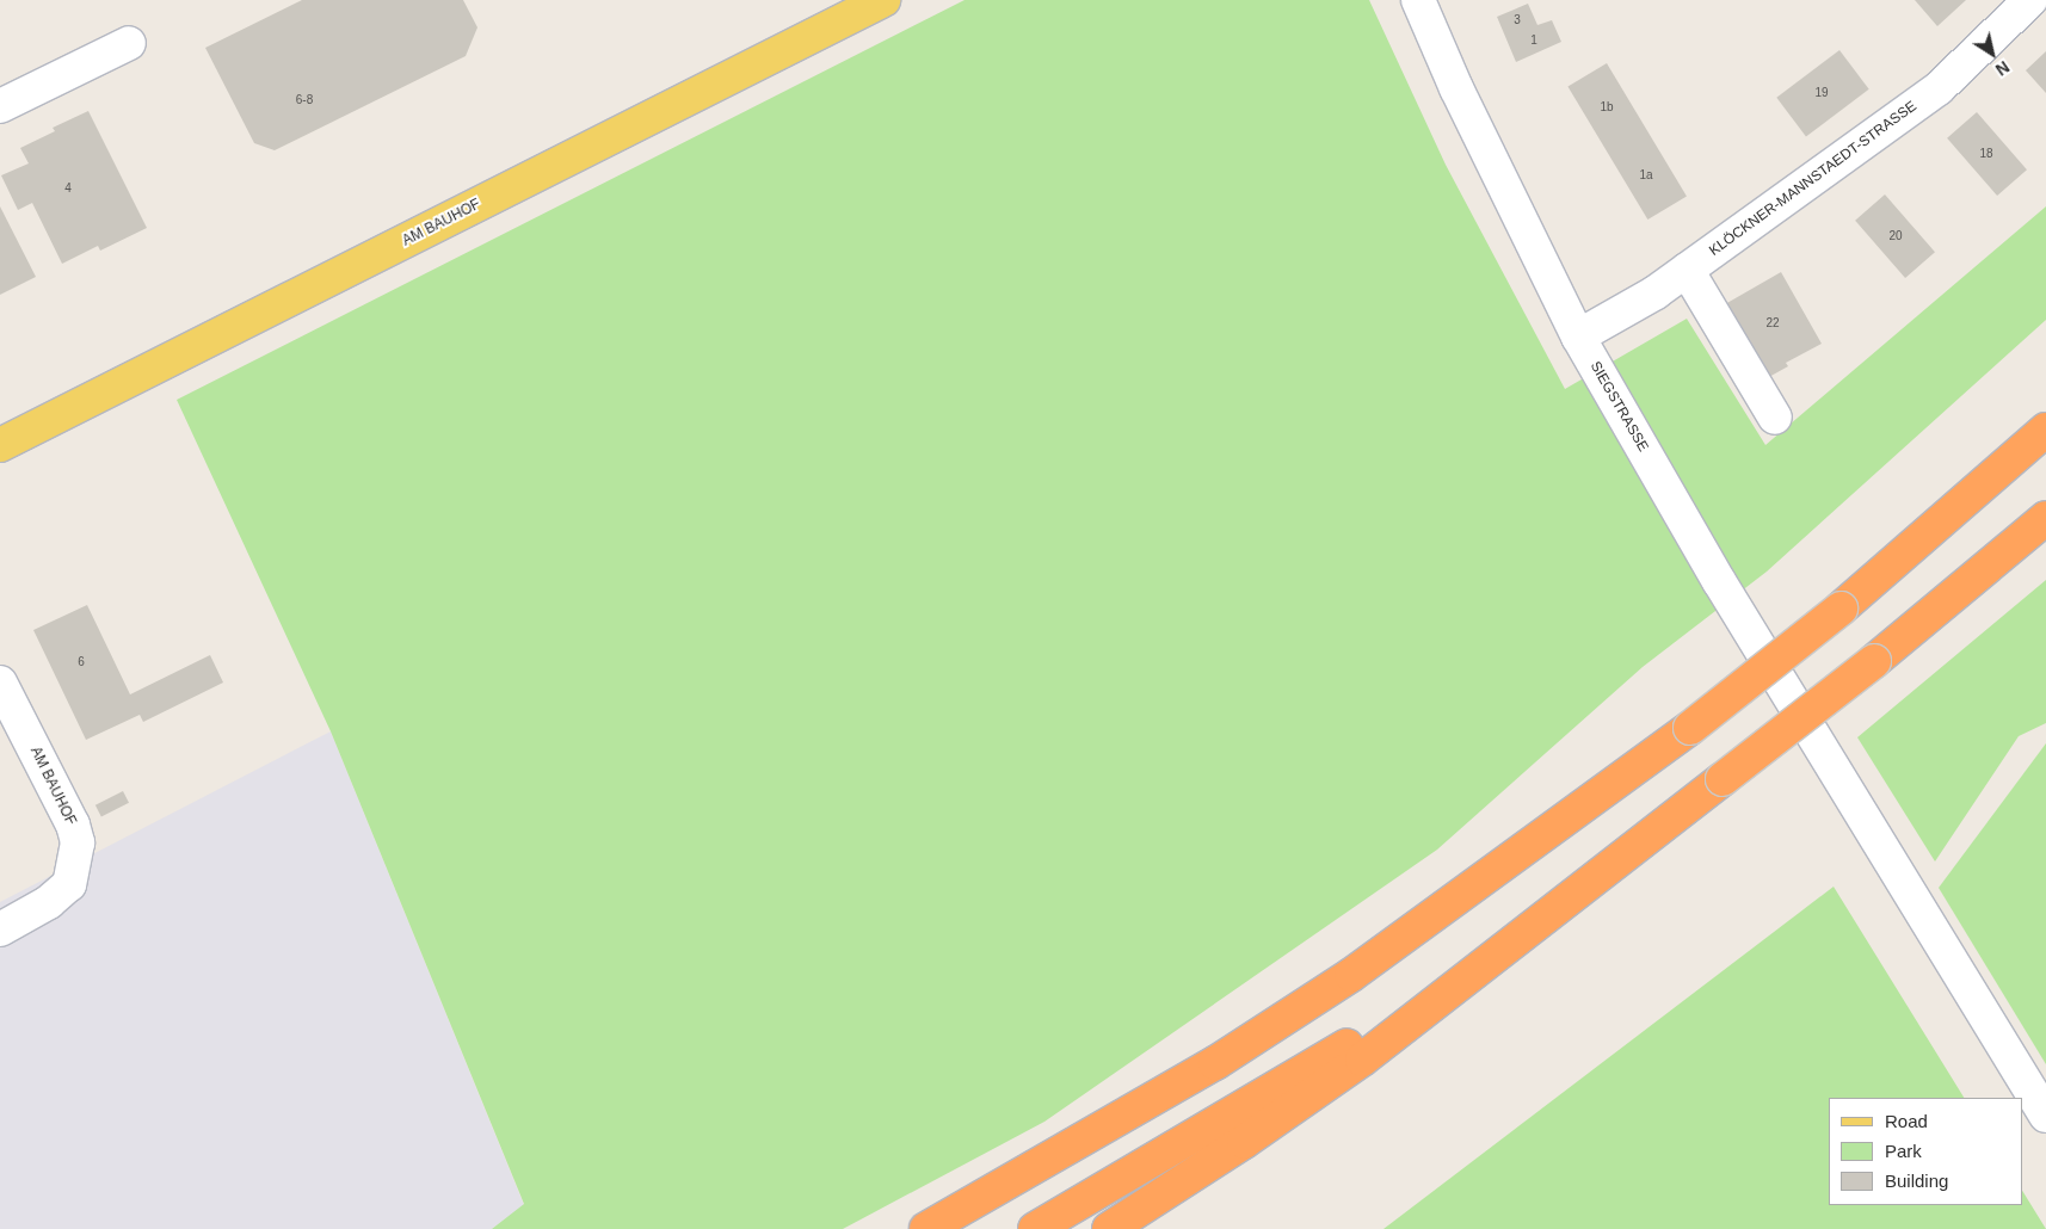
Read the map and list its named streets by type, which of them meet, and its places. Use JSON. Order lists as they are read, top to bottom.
{
  "streets": {
    "main road": ["AM BAUHOF"],
    "street": ["KLÖCKNER-MANNSTAEDT-STRASSE", "SIEGSTRASSE"]
  },
  "crossings": [
    ["KLÖCKNER-MANNSTAEDT-STRASSE", "SIEGSTRASSE"]
  ],
  "house_numbers": [
    "3",
    "1",
    "19",
    "6-8",
    "1b",
    "18",
    "1a",
    "4",
    "20",
    "22",
    "6"
  ],
  "legend": ["Road", "Park", "Building"],
  "north": "bottom right"
}
